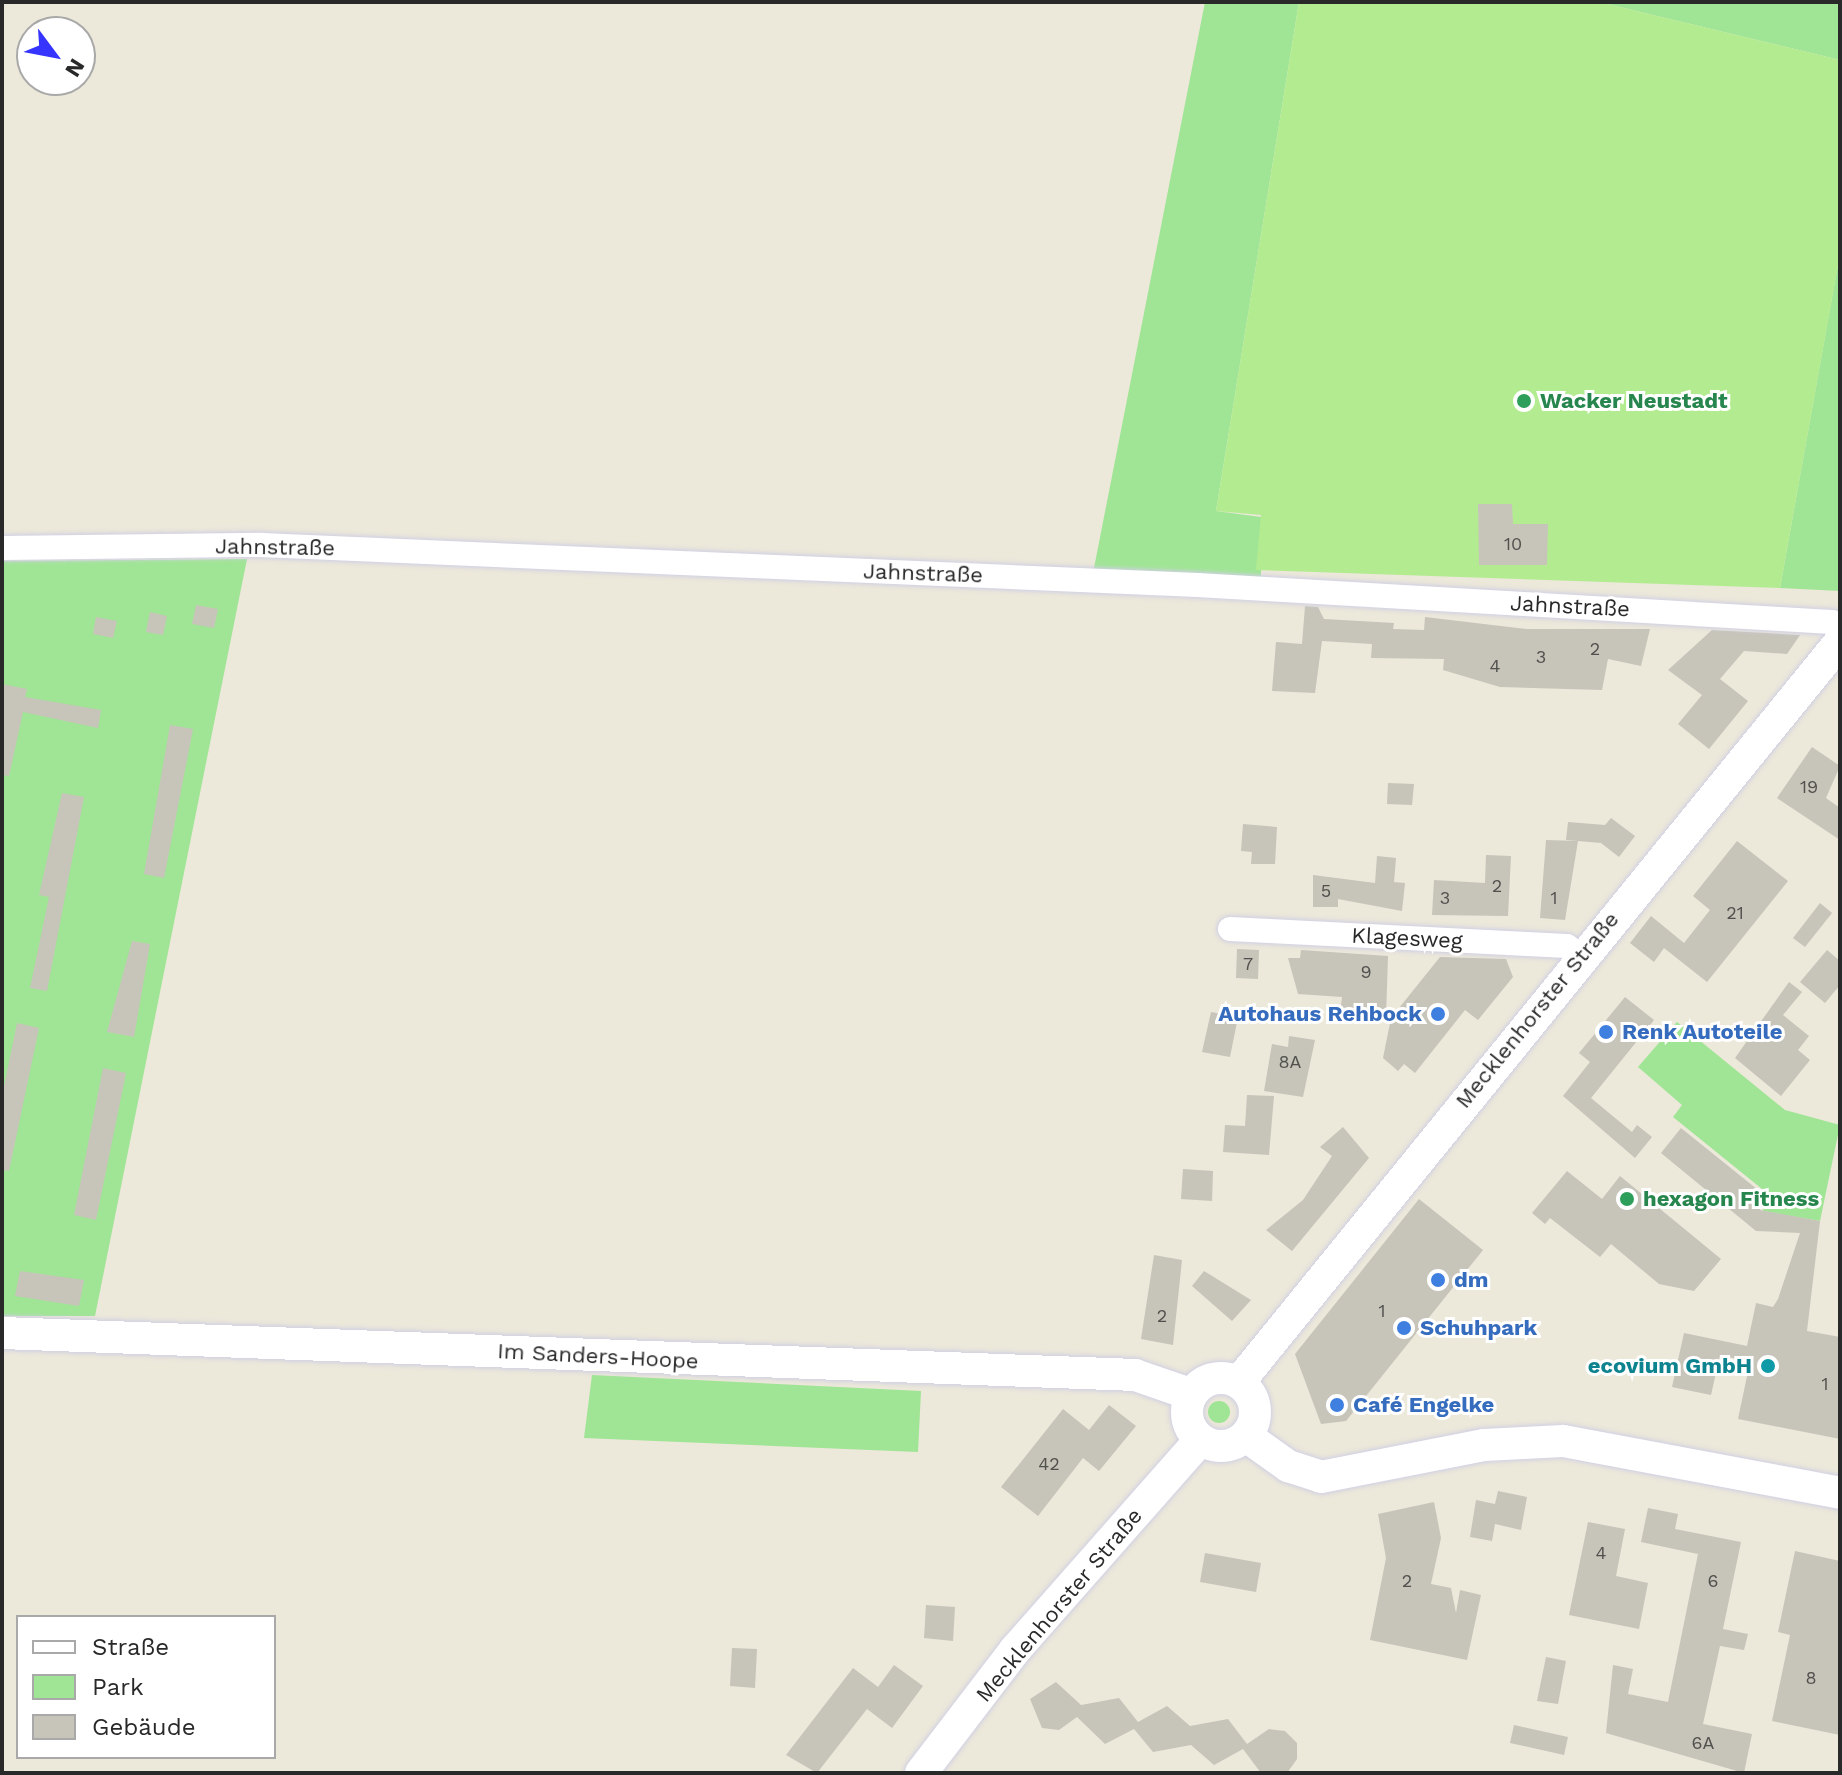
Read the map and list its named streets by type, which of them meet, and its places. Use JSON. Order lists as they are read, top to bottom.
{
  "streets": {
    "main road": ["Mecklenhorster Straße", "Im Sanders-Hoope"],
    "street": ["Jahnstraße", "Klagesweg"]
  },
  "crossings": [
    ["Klagesweg", "Mecklenhorster Straße"],
    ["Mecklenhorster Straße", "Im Sanders-Hoope"]
  ],
  "places": [
    "Wacker Neustadt",
    "Autohaus Rehbock",
    "Renk Autoteile",
    "hexagon Fitness",
    "dm",
    "Schuhpark",
    "ecovium GmbH",
    "Café Engelke"
  ],
  "house_numbers": [
    "10",
    "2",
    "3",
    "4",
    "19",
    "2",
    "5",
    "3",
    "1",
    "21",
    "7",
    "9",
    "8A",
    "1",
    "2",
    "1",
    "42",
    "4",
    "2",
    "6",
    "8",
    "6A"
  ],
  "legend": ["Straße", "Park", "Gebäude"],
  "north": "bottom right"
}
